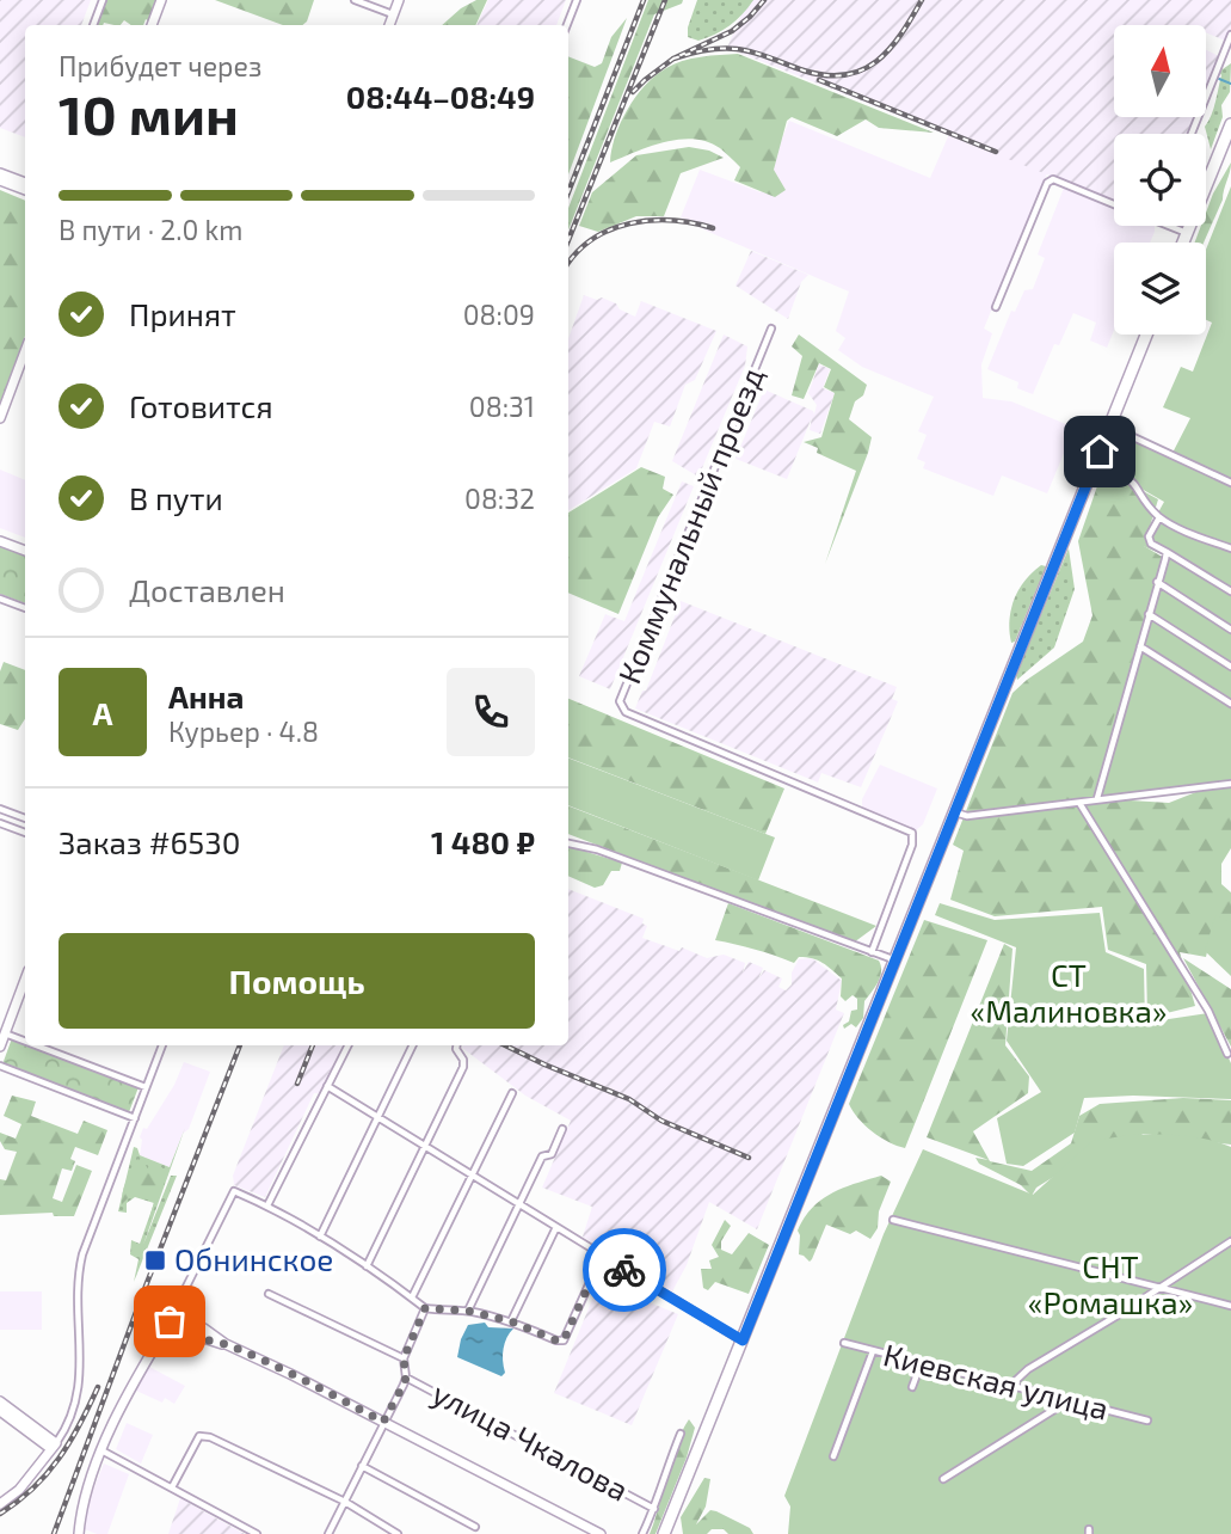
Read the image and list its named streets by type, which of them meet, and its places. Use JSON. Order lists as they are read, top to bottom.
{
  "streets": {
    "street": ["Коммунальный проезд", "Киевская улица", "улица Чкалова"]
  },
  "parks": ["СТ «Малиновка»", "СНТ «Ромашка»"],
  "places": {
    "transit": ["Обнинское"]
  },
  "north": "top",
  "page": {
    "heading": ["10 мин", "Прибудет через", "08:44–08:49"],
    "panel": [
      "Анна",
      "Курьер · 4.8",
      "Заказ #6530",
      "1 480 ₽"
    ],
    "bar": "В пути · 2.0 km",
    "list": [
      ["Принят", "08:09"],
      ["Готовится", "08:31"],
      ["В пути", "08:32"],
      "Доставлен"
    ],
    "round": "А",
    "buttons": "Помощь"
  }
}
